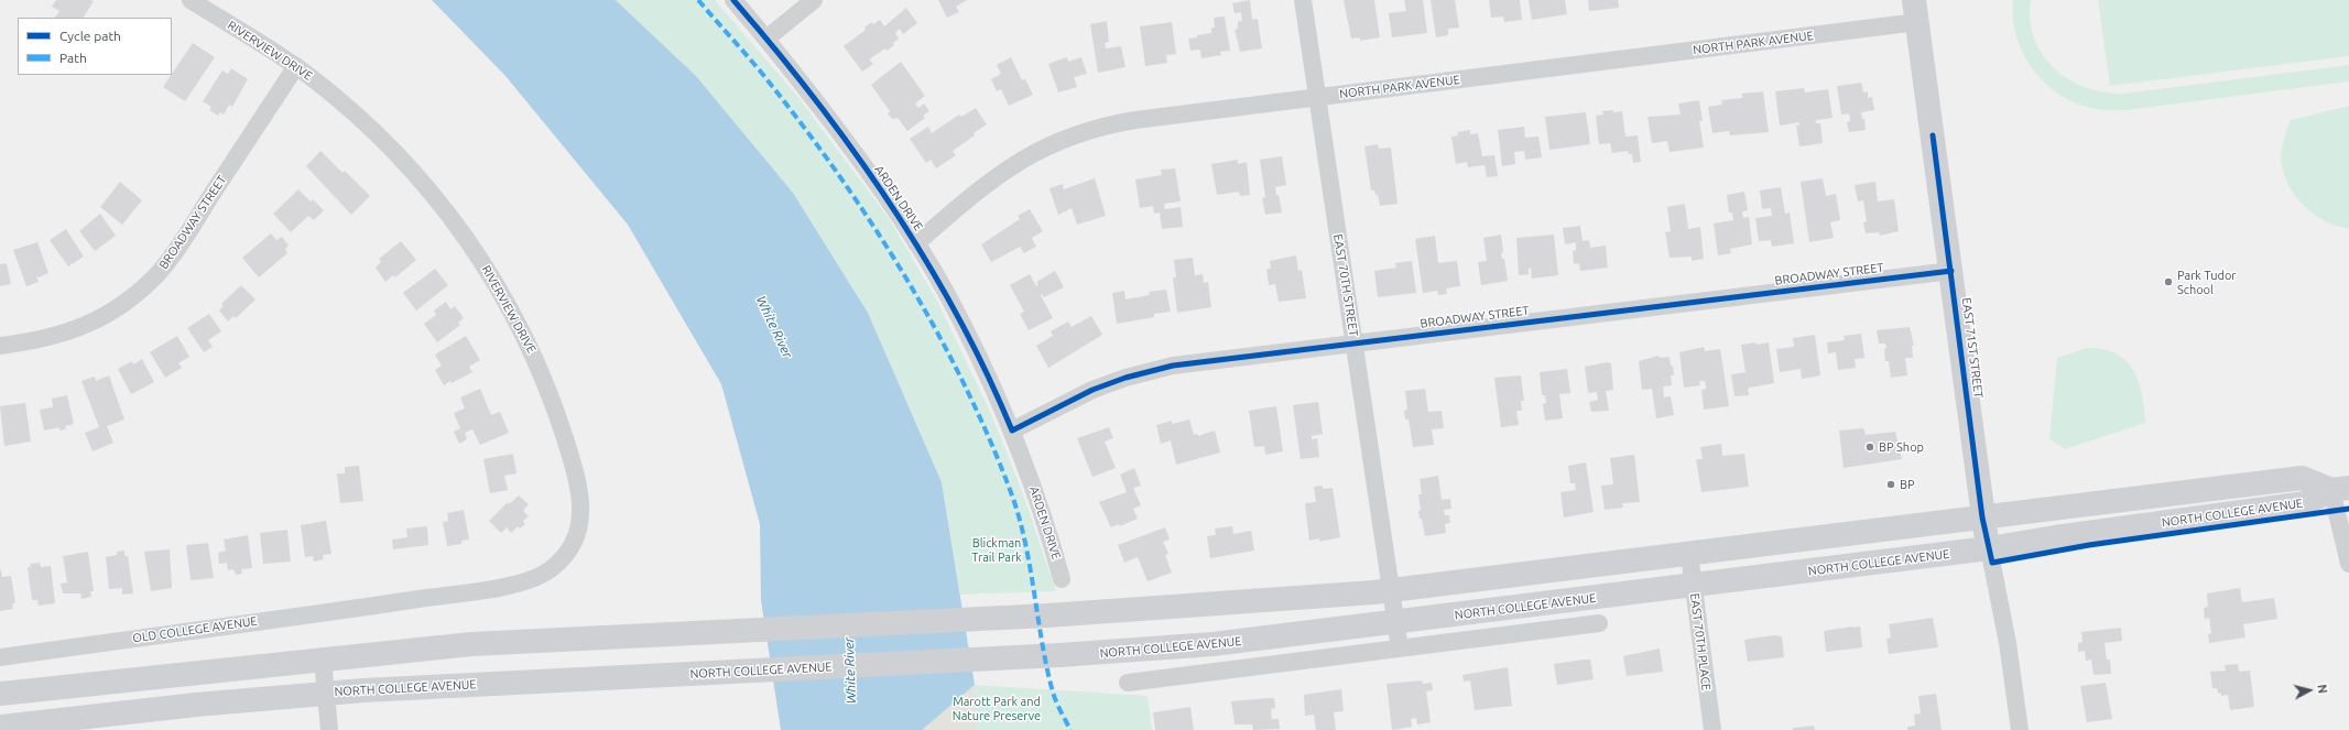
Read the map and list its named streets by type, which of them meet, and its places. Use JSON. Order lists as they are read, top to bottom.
{
  "streets": {
    "main road": ["EAST 71ST STREET", "NORTH COLLEGE AVENUE"],
    "street": [
      "NORTH PARK AVENUE",
      "RIVERVIEW DRIVE",
      "ARDEN DRIVE",
      "BROADWAY STREET",
      "EAST 70TH STREET",
      "OLD COLLEGE AVENUE",
      "EAST 70TH PLACE"
    ]
  },
  "crossings": [
    ["NORTH PARK AVENUE", "ARDEN DRIVE"],
    ["NORTH PARK AVENUE", "EAST 70TH STREET"],
    ["NORTH PARK AVENUE", "EAST 71ST STREET"],
    ["RIVERVIEW DRIVE", "BROADWAY STREET"],
    ["RIVERVIEW DRIVE", "OLD COLLEGE AVENUE"],
    ["ARDEN DRIVE", "BROADWAY STREET"],
    ["BROADWAY STREET", "EAST 70TH STREET"],
    ["BROADWAY STREET", "EAST 71ST STREET"],
    ["EAST 70TH STREET", "NORTH COLLEGE AVENUE"],
    ["EAST 71ST STREET", "NORTH COLLEGE AVENUE"],
    ["NORTH COLLEGE AVENUE", "EAST 70TH PLACE"]
  ],
  "water": ["White River"],
  "parks": ["Blickman Trail Park", "Marott Park and Nature Preserve"],
  "places": ["Park Tudor School", "BP Shop", "BP"],
  "legend": ["Cycle path", "Path"],
  "north": "right"
}
